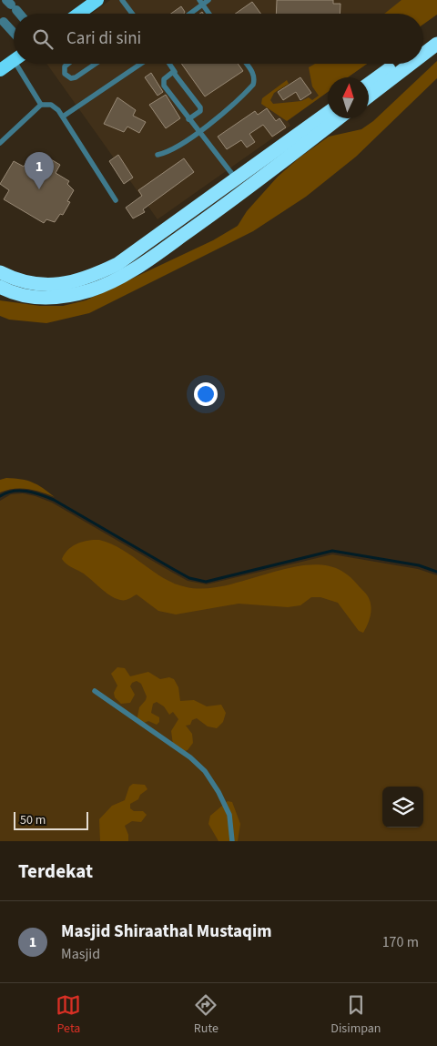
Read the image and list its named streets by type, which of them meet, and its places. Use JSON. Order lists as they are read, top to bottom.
{
  "scale_bar": "50 m",
  "north": "top",
  "page": {
    "search": "Cari di sini",
    "pins": "1",
    "scale": "50 m",
    "heading": "Terdekat",
    "list": [
      {
        "mark": "1",
        "name": "Masjid Shiraathal Mustaqim",
        "note": "Masjid",
        "value": "170 m"
      }
    ],
    "nav": ["Peta", "Rute", "Disimpan"]
  }
}
